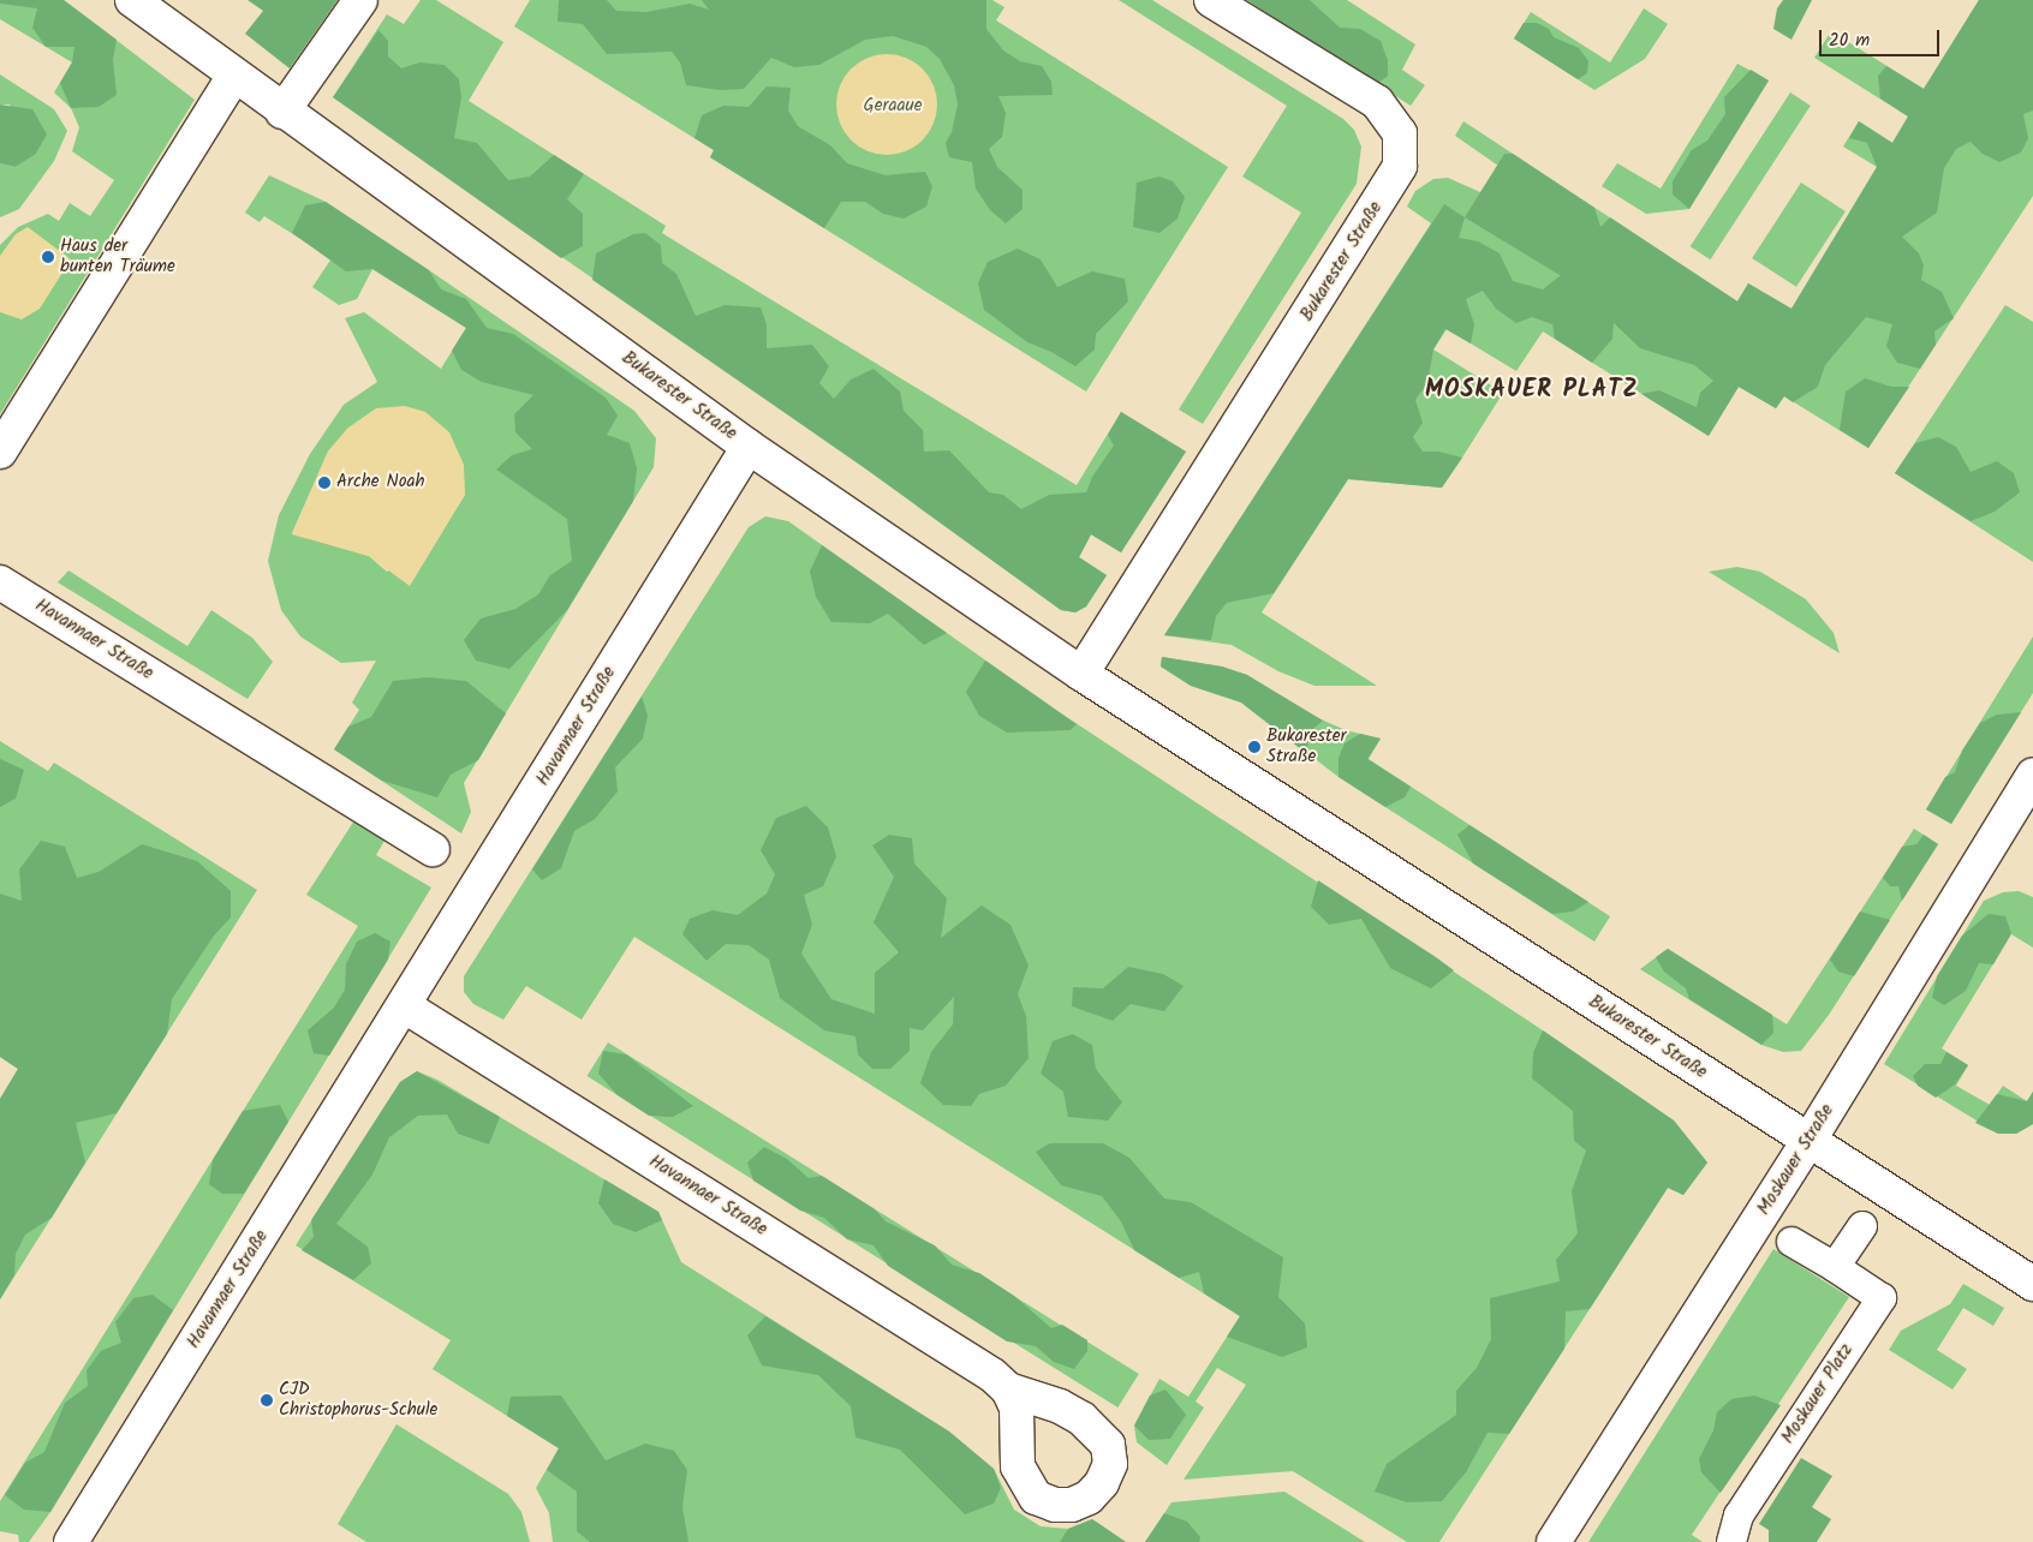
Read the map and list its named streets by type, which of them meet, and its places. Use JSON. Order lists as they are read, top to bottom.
{
  "streets": {
    "street": [
      "Bukarester Straße",
      "Havannaer Straße",
      "Moskauer Straße",
      "Moskauer Platz"
    ]
  },
  "crossings": [
    ["Bukarester Straße", "Havannaer Straße"],
    ["Bukarester Straße", "Moskauer Straße"]
  ],
  "districts": ["MOSKAUER PLATZ"],
  "parks": ["Geraaue"],
  "places": [
    "Haus der bunten Träume",
    "Arche Noah",
    "Bukarester Straße",
    "CJD Christophorus-Schule"
  ],
  "scale_bar": "20 m"
}
